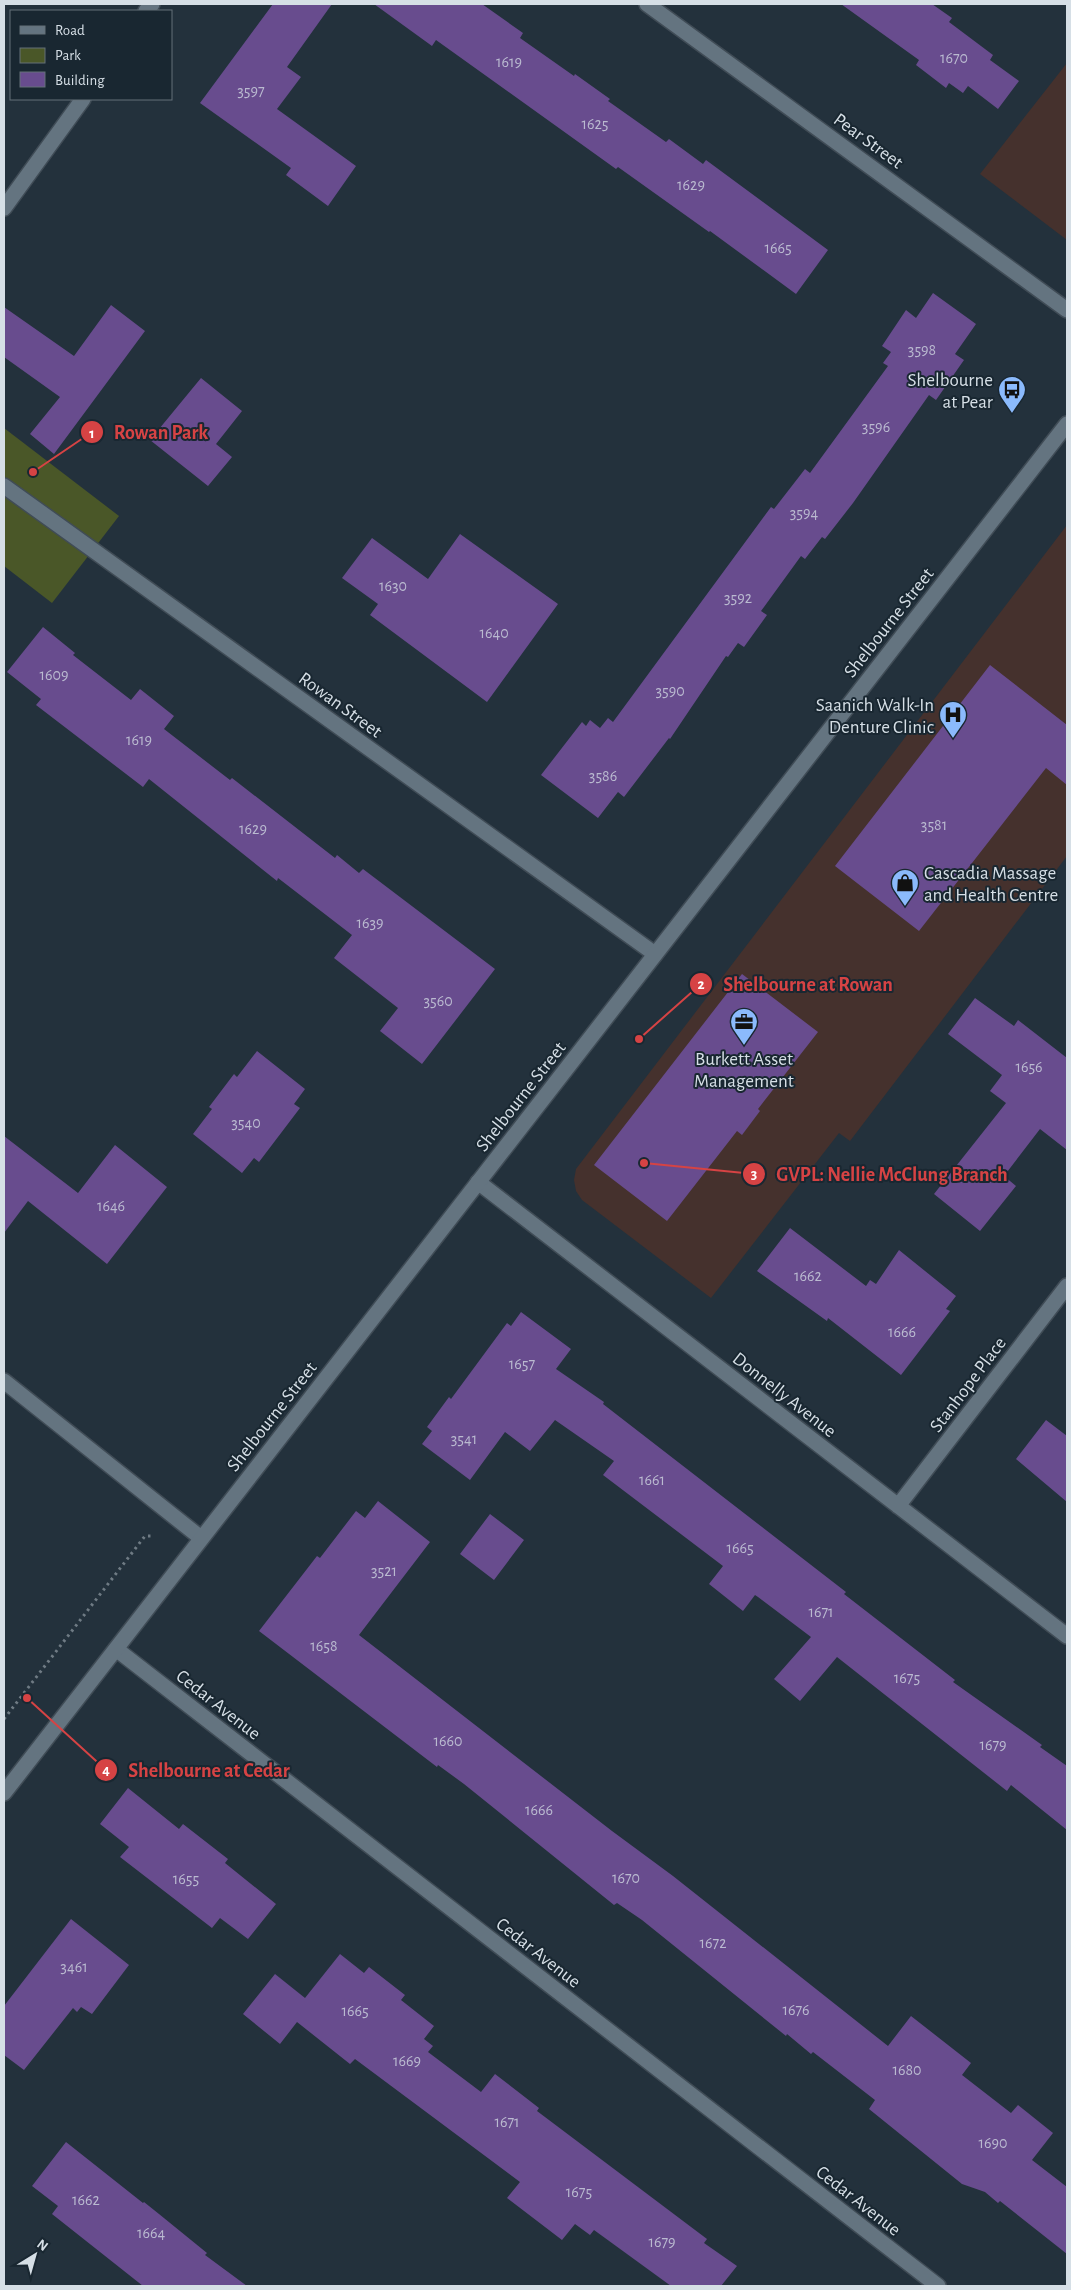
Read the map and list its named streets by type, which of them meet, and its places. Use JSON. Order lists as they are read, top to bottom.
{
  "streets": {
    "street": [
      "Pear Street",
      "Shelbourne Street",
      "Rowan Street",
      "Stanhope Place",
      "Donnelly Avenue",
      "Cedar Avenue"
    ]
  },
  "crossings": [
    ["Shelbourne Street", "Rowan Street"],
    ["Shelbourne Street", "Donnelly Avenue"],
    ["Shelbourne Street", "Cedar Avenue"],
    ["Stanhope Place", "Donnelly Avenue"]
  ],
  "places": {
    "bus stop": ["Shelbourne at Pear"],
    "other": [
      "Rowan Park",
      "Shelbourne at Rowan",
      "GVPL: Nellie McClung Branch",
      "Shelbourne at Cedar"
    ],
    "hospital": ["Saanich Walk-In Denture Clinic"],
    "shop": ["Cascadia Massage and Health Centre"],
    "office": ["Burkett Asset Management"]
  },
  "house_numbers": [
    "1670",
    "1619",
    "3597",
    "1625",
    "1629",
    "1665",
    "3598",
    "3596",
    "3594",
    "1630",
    "3592",
    "1640",
    "1609",
    "3590",
    "1619",
    "3586",
    "3581",
    "1629",
    "1639",
    "3560",
    "1656",
    "3540",
    "1646",
    "1662",
    "1666",
    "1657",
    "3541",
    "1661",
    "1665",
    "3521",
    "1671",
    "1658",
    "1675",
    "1660",
    "1679",
    "1666",
    "1670",
    "1655",
    "1672",
    "3461",
    "1676",
    "1665",
    "1669",
    "1680",
    "1671",
    "1690",
    "1675",
    "1662",
    "1664",
    "1679"
  ],
  "legend": ["Road", "Park", "Building"],
  "north": "top right"
}
